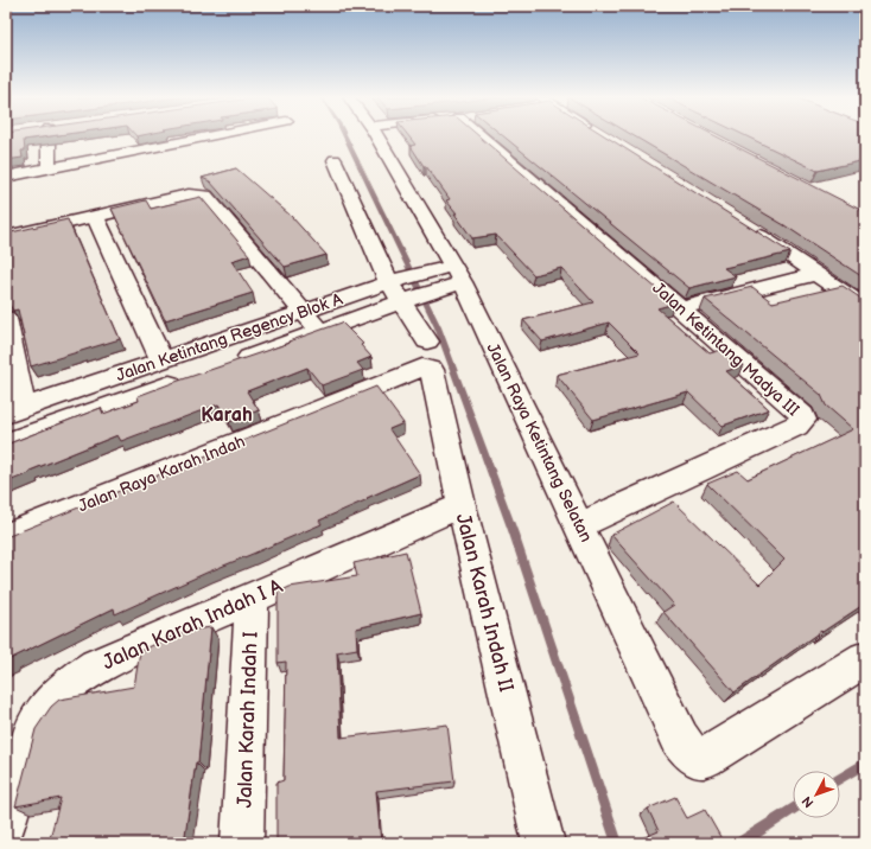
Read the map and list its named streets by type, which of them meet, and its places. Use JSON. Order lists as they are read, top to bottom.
{
  "streets": {
    "street": [
      "Jalan Ketintang Regency Blok A",
      "Jalan Ketintang Madya III",
      "Jalan Raya Ketintang Selatan",
      "Jalan Raya Karah Indah",
      "Jalan Karah Indah II",
      "Jalan Karah Indah I A",
      "Jalan Karah Indah I"
    ]
  },
  "crossings": [
    ["Jalan Ketintang Regency Blok A", "Jalan Raya Ketintang Selatan"],
    ["Jalan Ketintang Madya III", "Jalan Raya Ketintang Selatan"],
    ["Jalan Raya Karah Indah", "Jalan Karah Indah II"],
    ["Jalan Karah Indah II", "Jalan Karah Indah I A"],
    ["Jalan Karah Indah I A", "Jalan Karah Indah I"]
  ],
  "districts": ["Karah"],
  "north": "bottom left"
}
